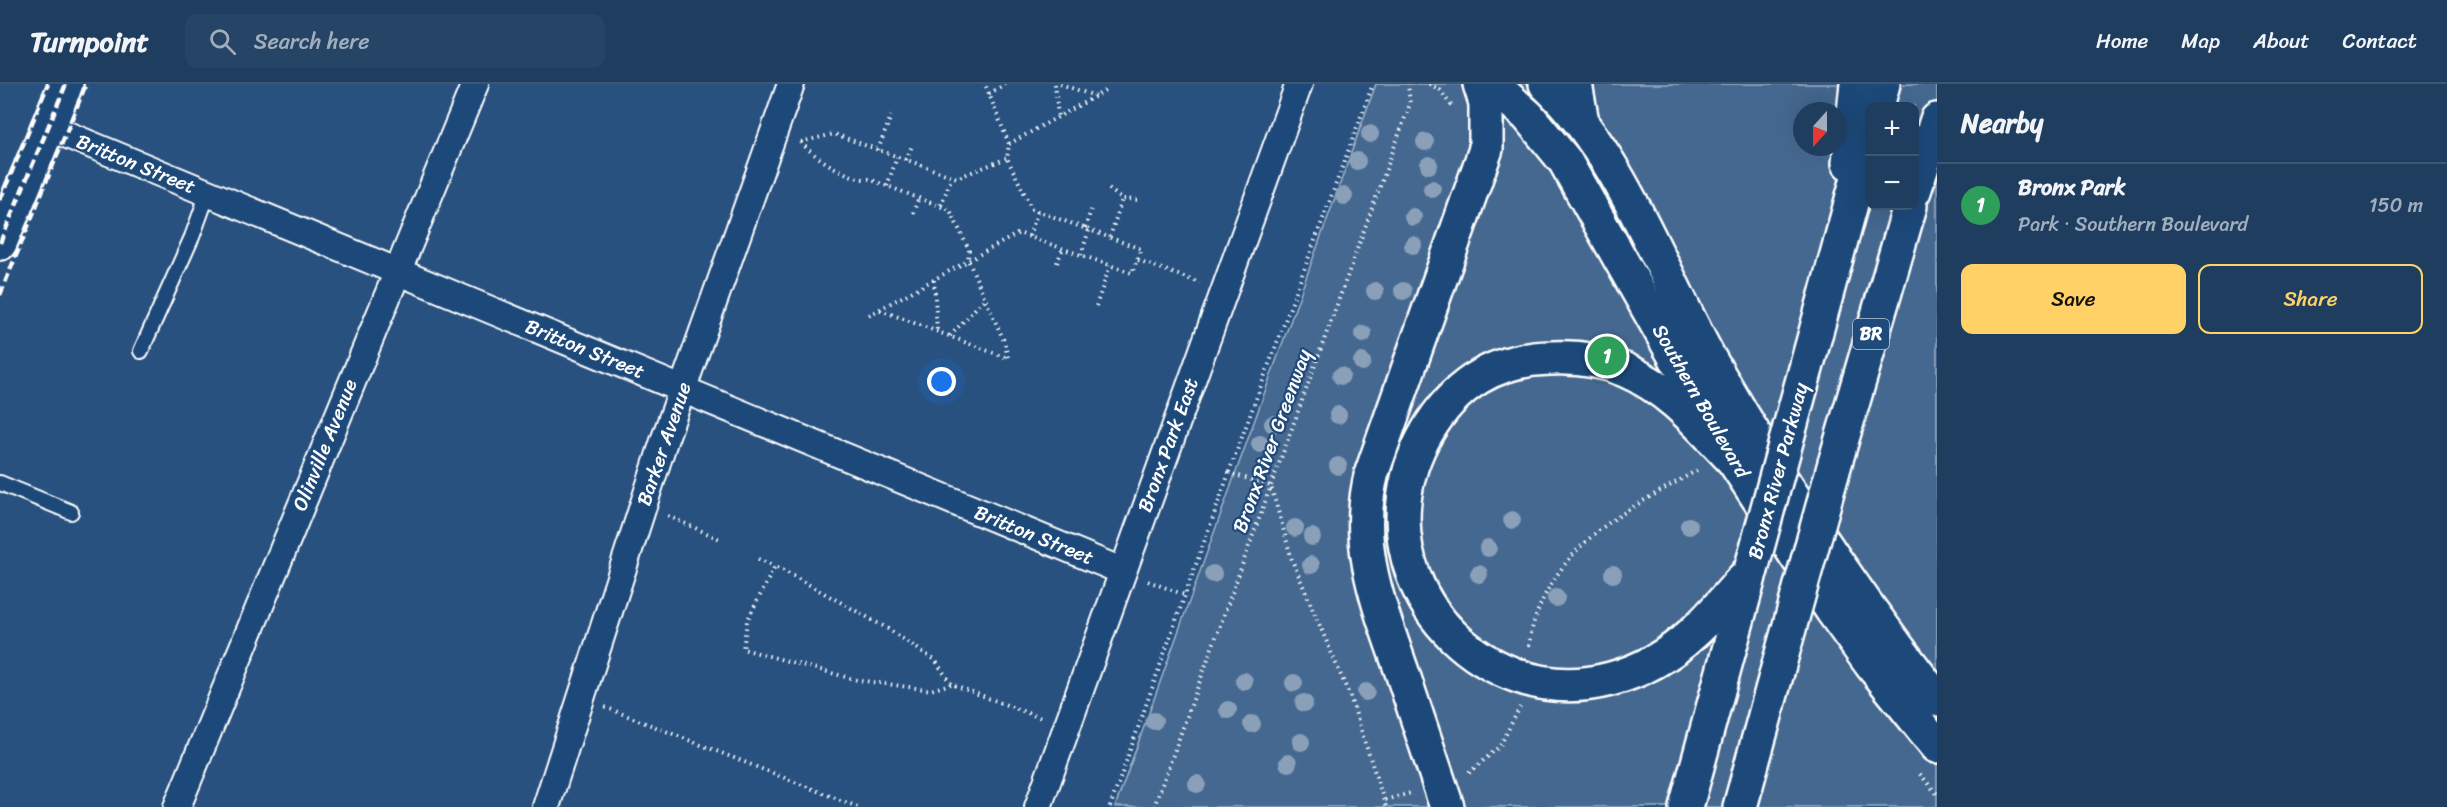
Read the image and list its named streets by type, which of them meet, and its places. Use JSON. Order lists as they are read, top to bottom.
{
  "streets": {
    "main road": ["BR", "Southern Boulevard", "Bronx River Parkway"],
    "street": [
      "Britton Street",
      "Barker Avenue",
      "Olinville Avenue",
      "Bronx Park East"
    ],
    "path": ["Bronx River Greenway"]
  },
  "crossings": [
    ["Britton Street", "Barker Avenue"],
    ["Britton Street", "Olinville Avenue"],
    ["Britton Street", "Bronx Park East"]
  ],
  "north": "bottom",
  "page": {
    "header": "Turnpoint",
    "search": "Search here",
    "nav": [
      "Home",
      "Map",
      "About",
      "Contact"
    ],
    "heading": "Nearby",
    "map_buttons": ["+", "−"],
    "list": [
      {
        "mark": "1",
        "name": "Bronx Park",
        "note": "Park · Southern Boulevard",
        "value": "150 m"
      }
    ],
    "buttons": ["Save", "Share"],
    "pins": "1"
  }
}
